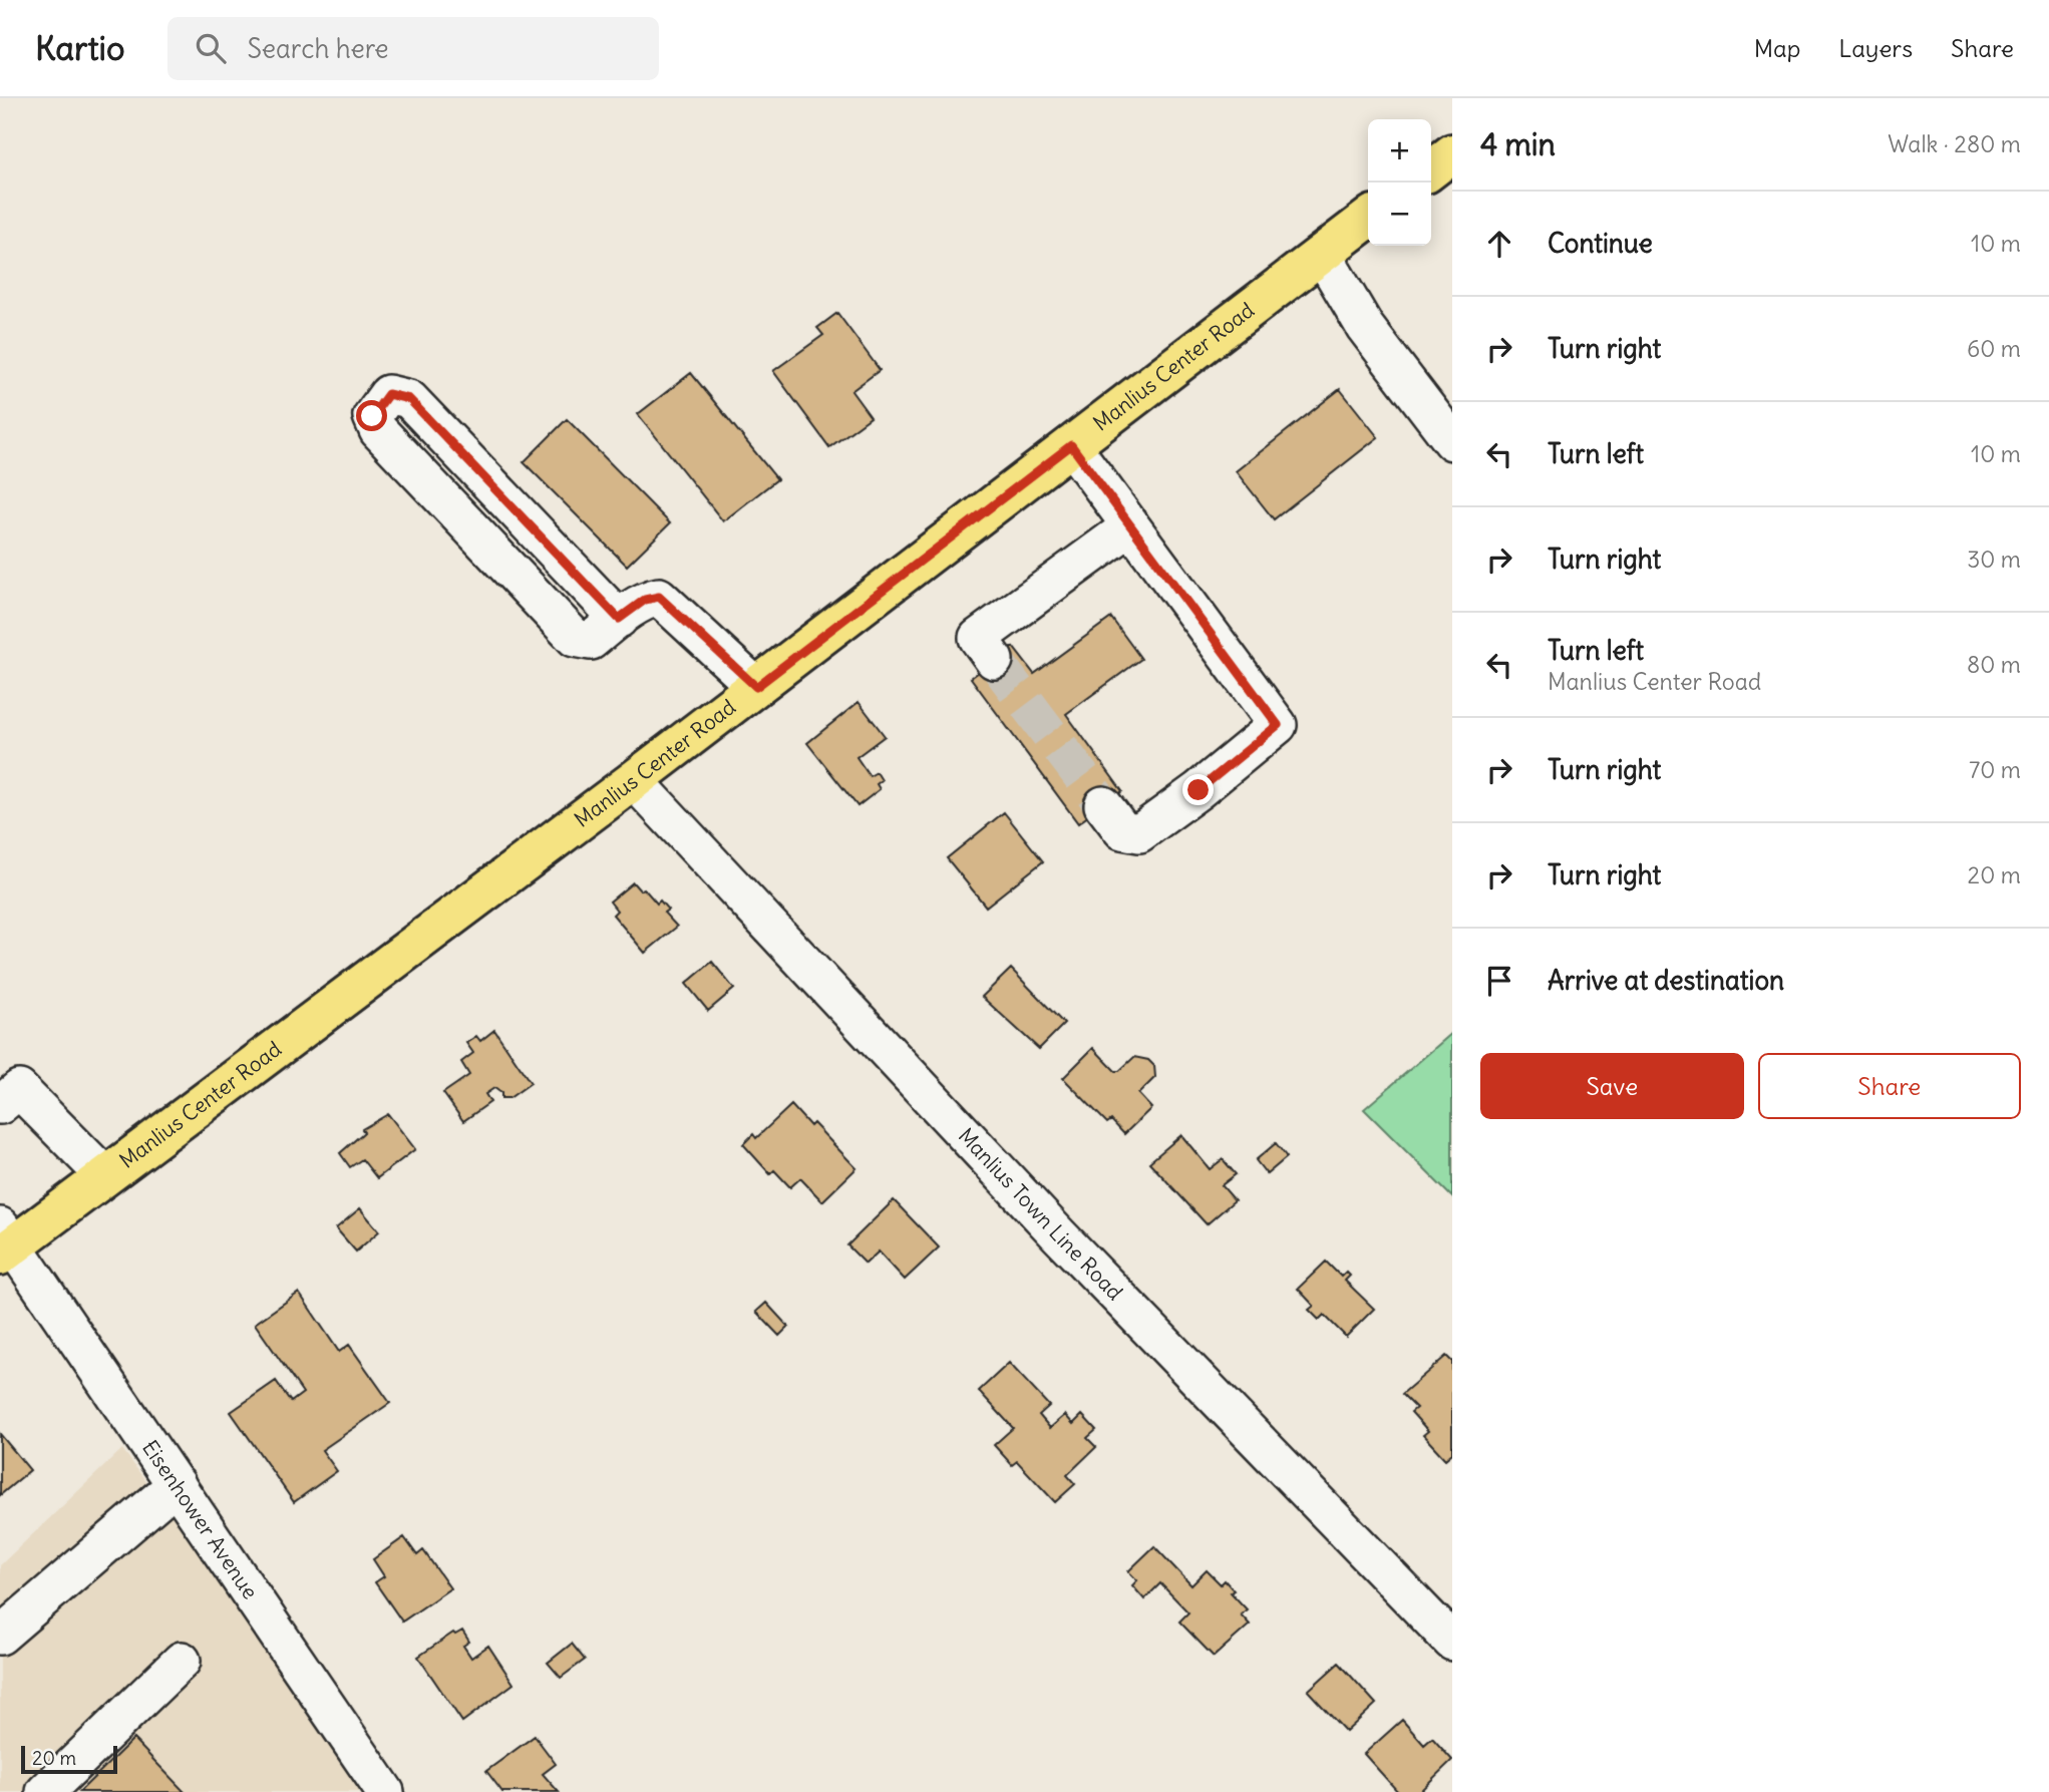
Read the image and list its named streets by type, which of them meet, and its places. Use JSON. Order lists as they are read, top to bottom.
{
  "streets": {
    "main road": ["Manlius Center Road"],
    "street": ["Manlius Town Line Road", "Eisenhower Avenue"]
  },
  "crossings": [
    ["Manlius Center Road", "Manlius Town Line Road"],
    ["Manlius Center Road", "Eisenhower Avenue"]
  ],
  "scale_bar": "20 m",
  "page": {
    "header": "Kartio",
    "search": "Search here",
    "nav": ["Map", "Layers", "Share"],
    "heading": ["4 min", "Walk · 280 m"],
    "map_buttons": ["+", "−"],
    "list": [
      ["Continue", "10 m"],
      ["Turn right", "60 m"],
      ["Turn left", "10 m"],
      ["Turn right", "30 m"],
      ["Turn left", "Manlius Center Road", "80 m"],
      ["Turn right", "70 m"],
      ["Turn right", "20 m"],
      "Arrive at destination"
    ],
    "buttons": ["Save", "Share"],
    "scale": "20 m"
  }
}
